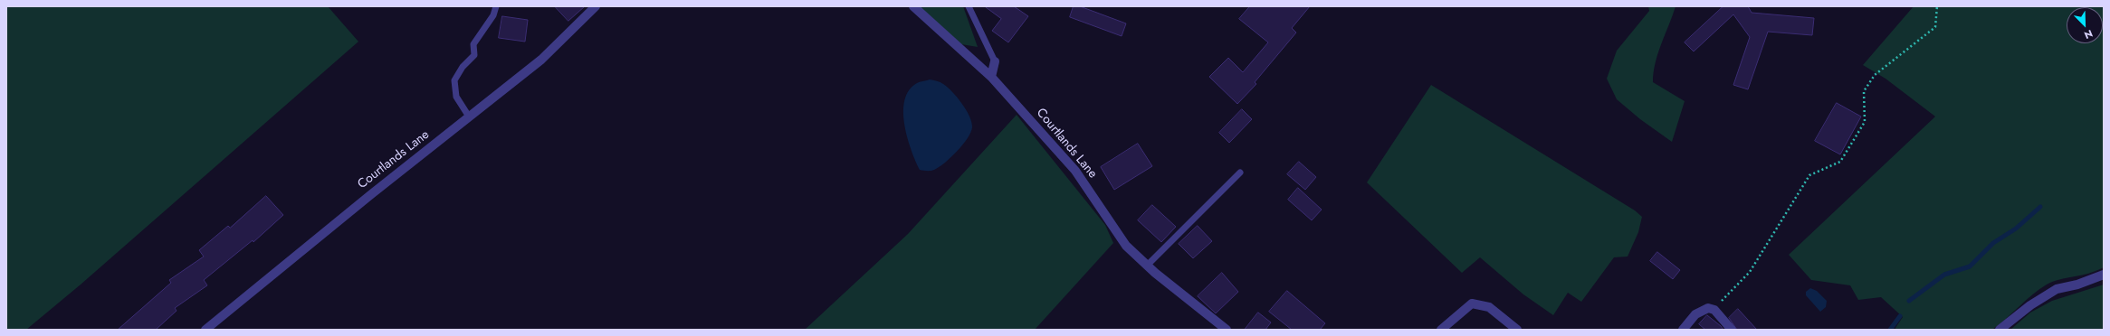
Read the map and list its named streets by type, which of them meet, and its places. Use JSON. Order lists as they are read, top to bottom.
{
  "streets": {
    "street": ["Courtlands Lane"]
  },
  "north": "bottom right"
}
